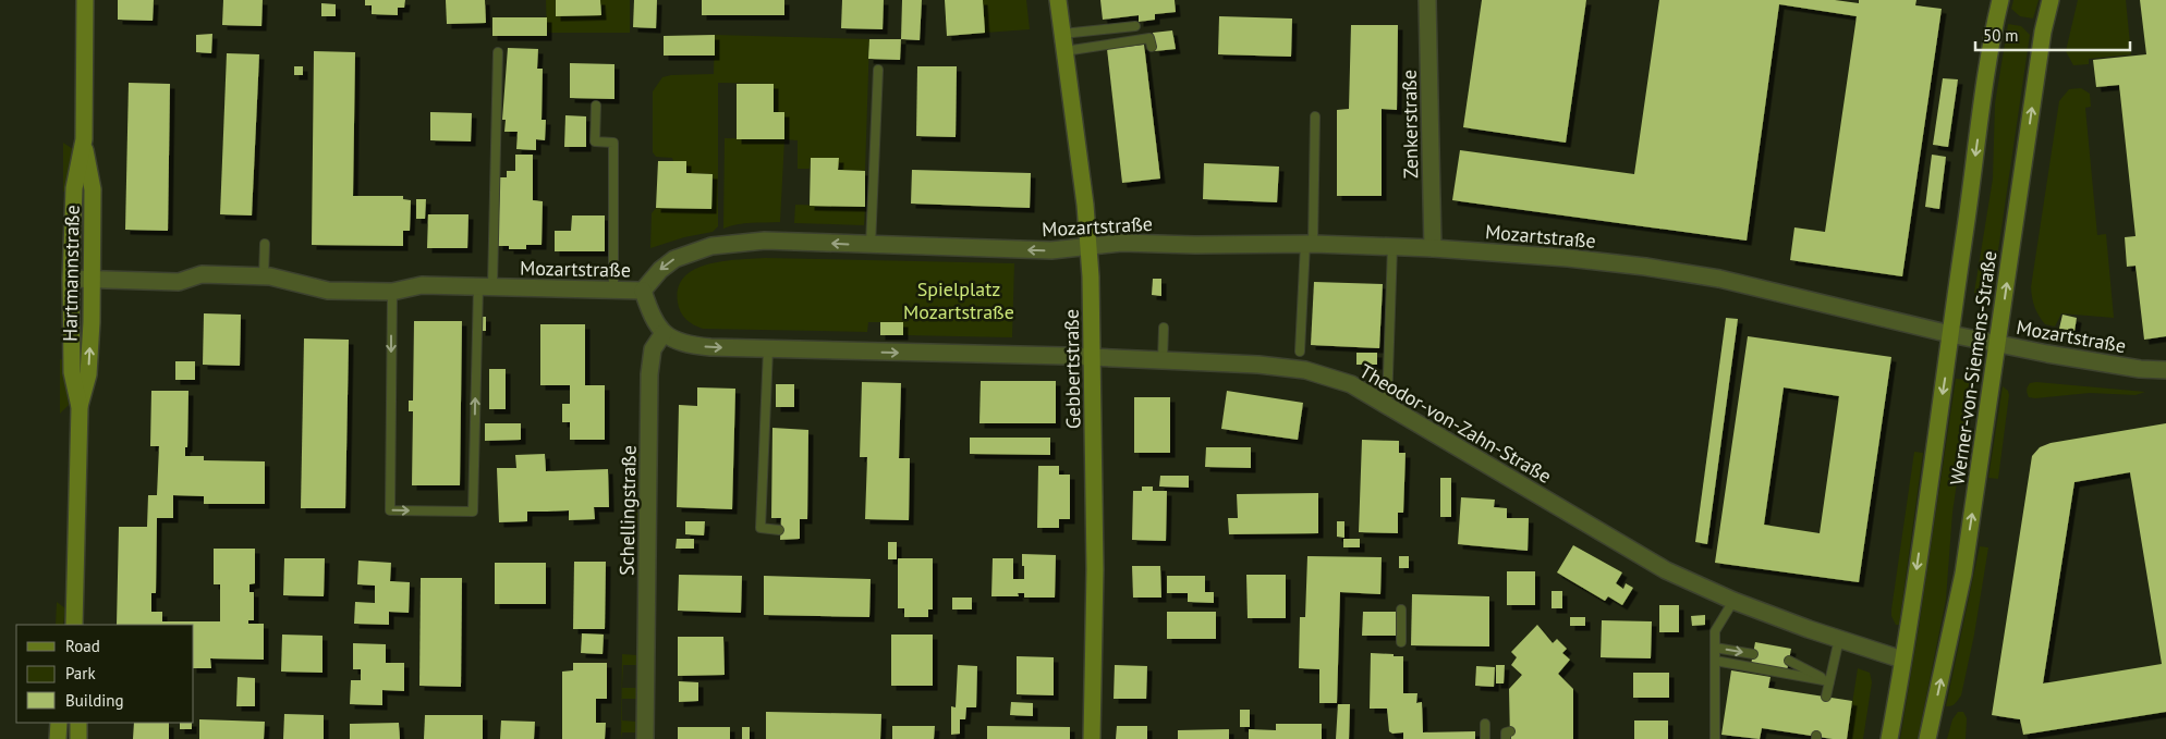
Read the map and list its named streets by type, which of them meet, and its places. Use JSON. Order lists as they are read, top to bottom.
{
  "streets": {
    "street": [
      "Zenkerstraße",
      "Mozartstraße",
      "Hartmannstraße",
      "Werner-von-Siemens-Straße",
      "Gebbertstraße",
      "Theodor-von-Zahn-Straße",
      "Schellingstraße"
    ]
  },
  "crossings": [
    ["Zenkerstraße", "Mozartstraße"],
    ["Mozartstraße", "Hartmannstraße"],
    ["Mozartstraße", "Werner-von-Siemens-Straße"],
    ["Mozartstraße", "Gebbertstraße"],
    ["Werner-von-Siemens-Straße", "Theodor-von-Zahn-Straße"],
    ["Gebbertstraße", "Theodor-von-Zahn-Straße"],
    ["Theodor-von-Zahn-Straße", "Schellingstraße"]
  ],
  "parks": ["Spielplatz Mozartstraße"],
  "legend": ["Road", "Park", "Building"],
  "scale_bar": "50 m"
}
